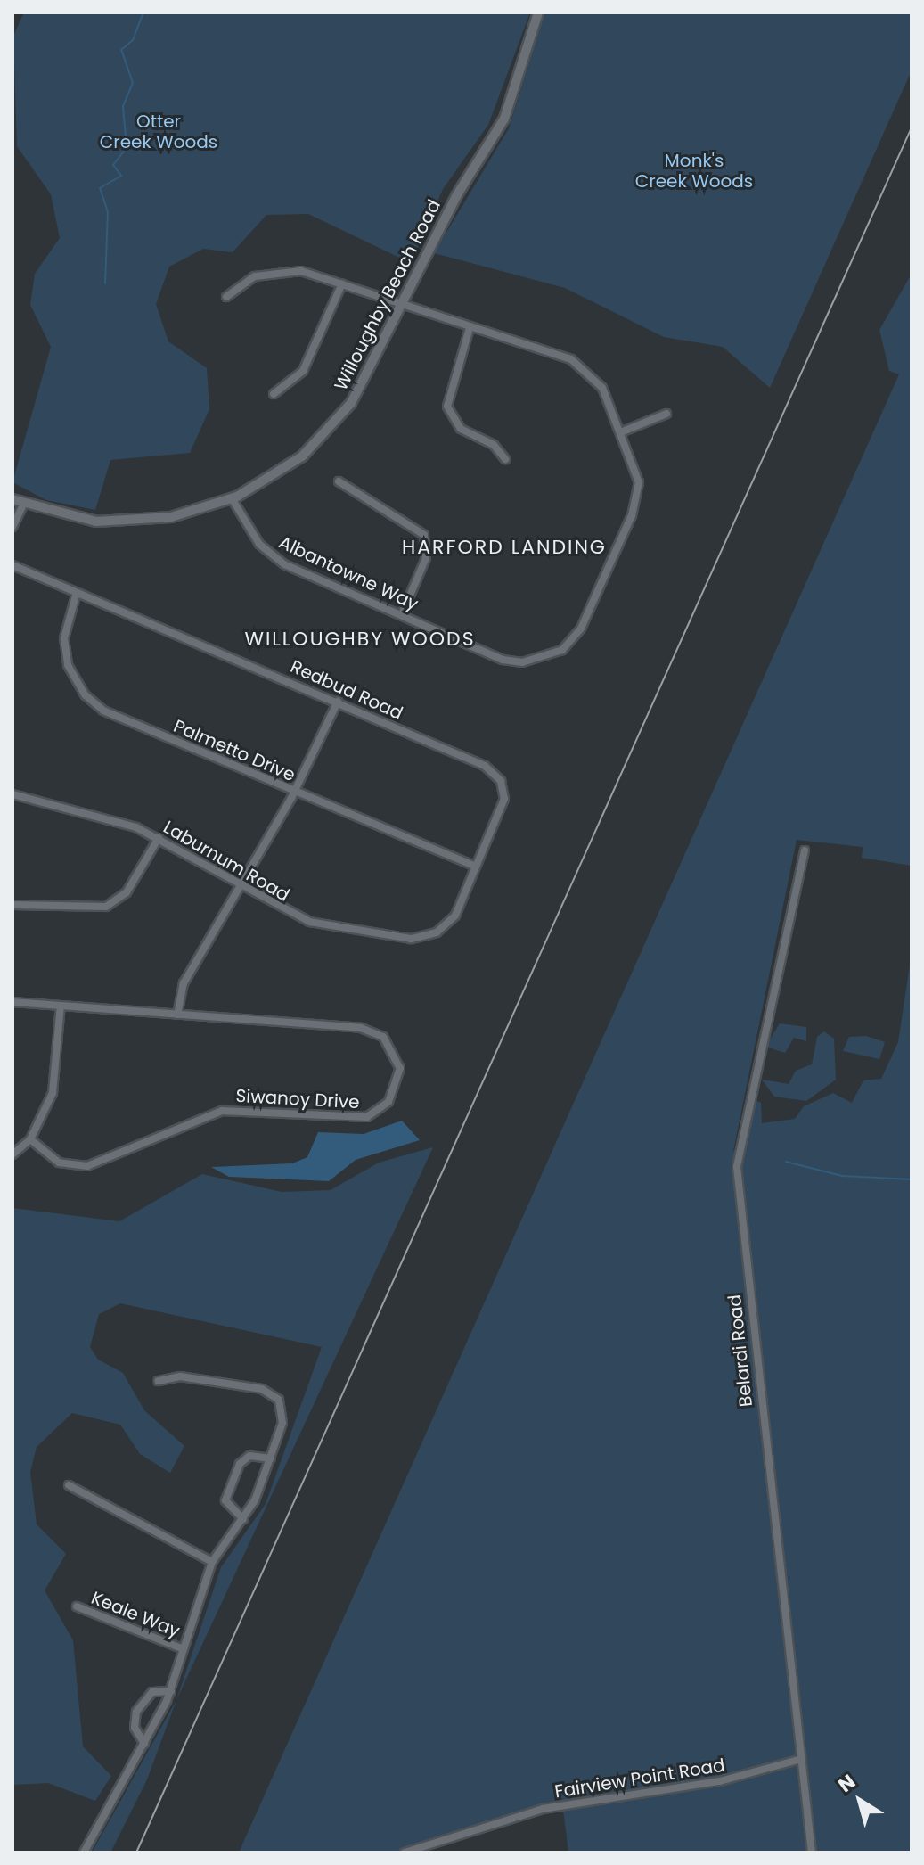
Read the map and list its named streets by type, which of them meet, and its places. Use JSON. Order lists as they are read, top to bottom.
{
  "streets": {
    "street": [
      "Willoughby Beach Road",
      "Albantowne Way",
      "Redbud Road",
      "Palmetto Drive",
      "Laburnum Road",
      "Siwanoy Drive",
      "Belardi Road",
      "Keale Way",
      "Fairview Point Road"
    ]
  },
  "crossings": [
    ["Willoughby Beach Road", "Albantowne Way"],
    ["Redbud Road", "Palmetto Drive"],
    ["Redbud Road", "Laburnum Road"],
    ["Palmetto Drive", "Laburnum Road"],
    ["Belardi Road", "Fairview Point Road"]
  ],
  "districts": ["HARFORD LANDING", "WILLOUGHBY WOODS"],
  "parks": ["Otter Creek Woods", "Monk's Creek Woods"],
  "north": "top left"
}
